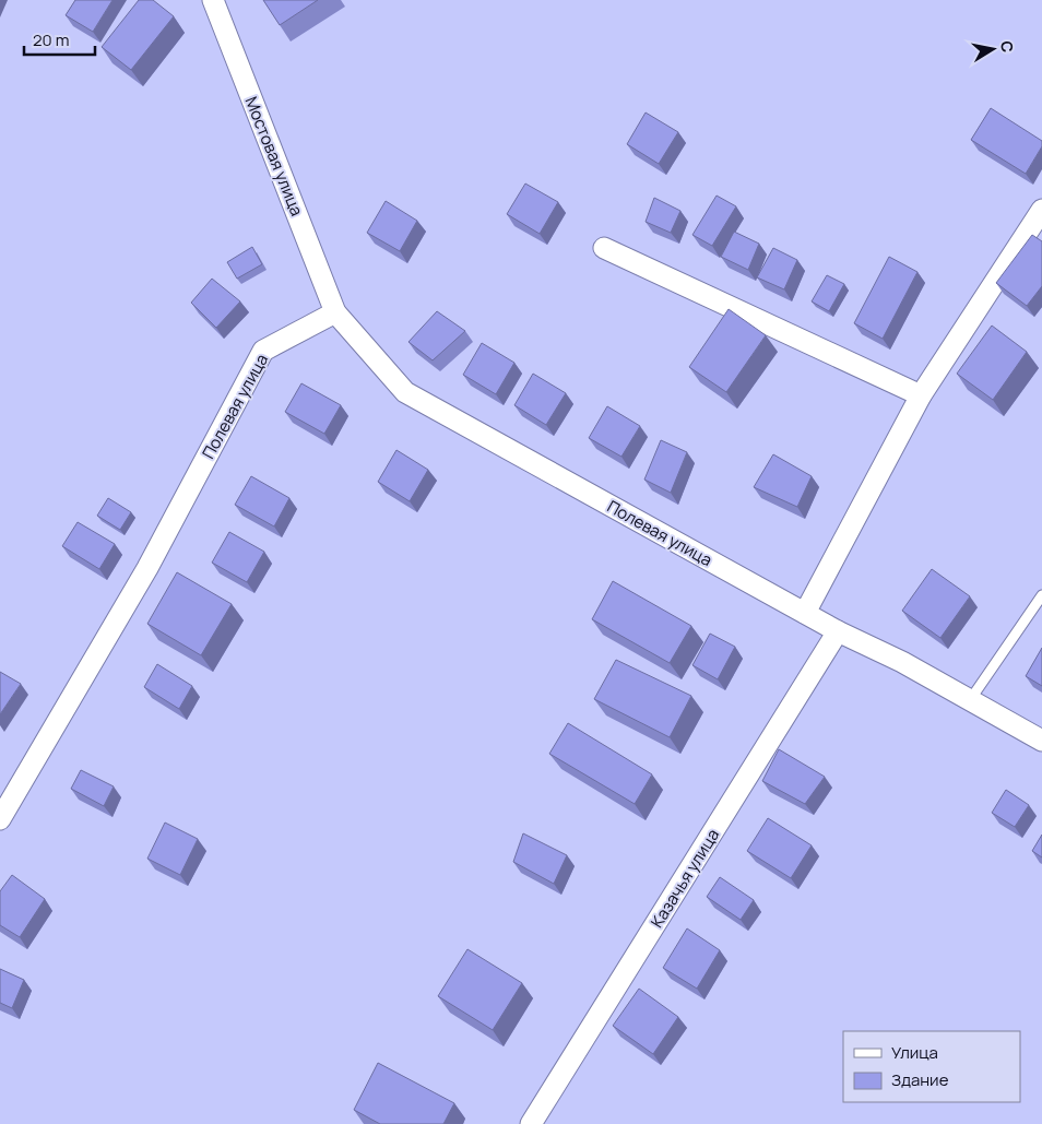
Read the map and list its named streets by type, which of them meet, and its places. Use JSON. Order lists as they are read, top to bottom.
{
  "streets": {
    "street": ["Мостовая улица", "Полевая улица", "Казачья улица"]
  },
  "crossings": [
    ["Мостовая улица", "Полевая улица"],
    ["Полевая улица", "Казачья улица"]
  ],
  "legend": ["Улица", "Здание"],
  "scale_bar": "20 m",
  "north": "right"
}
